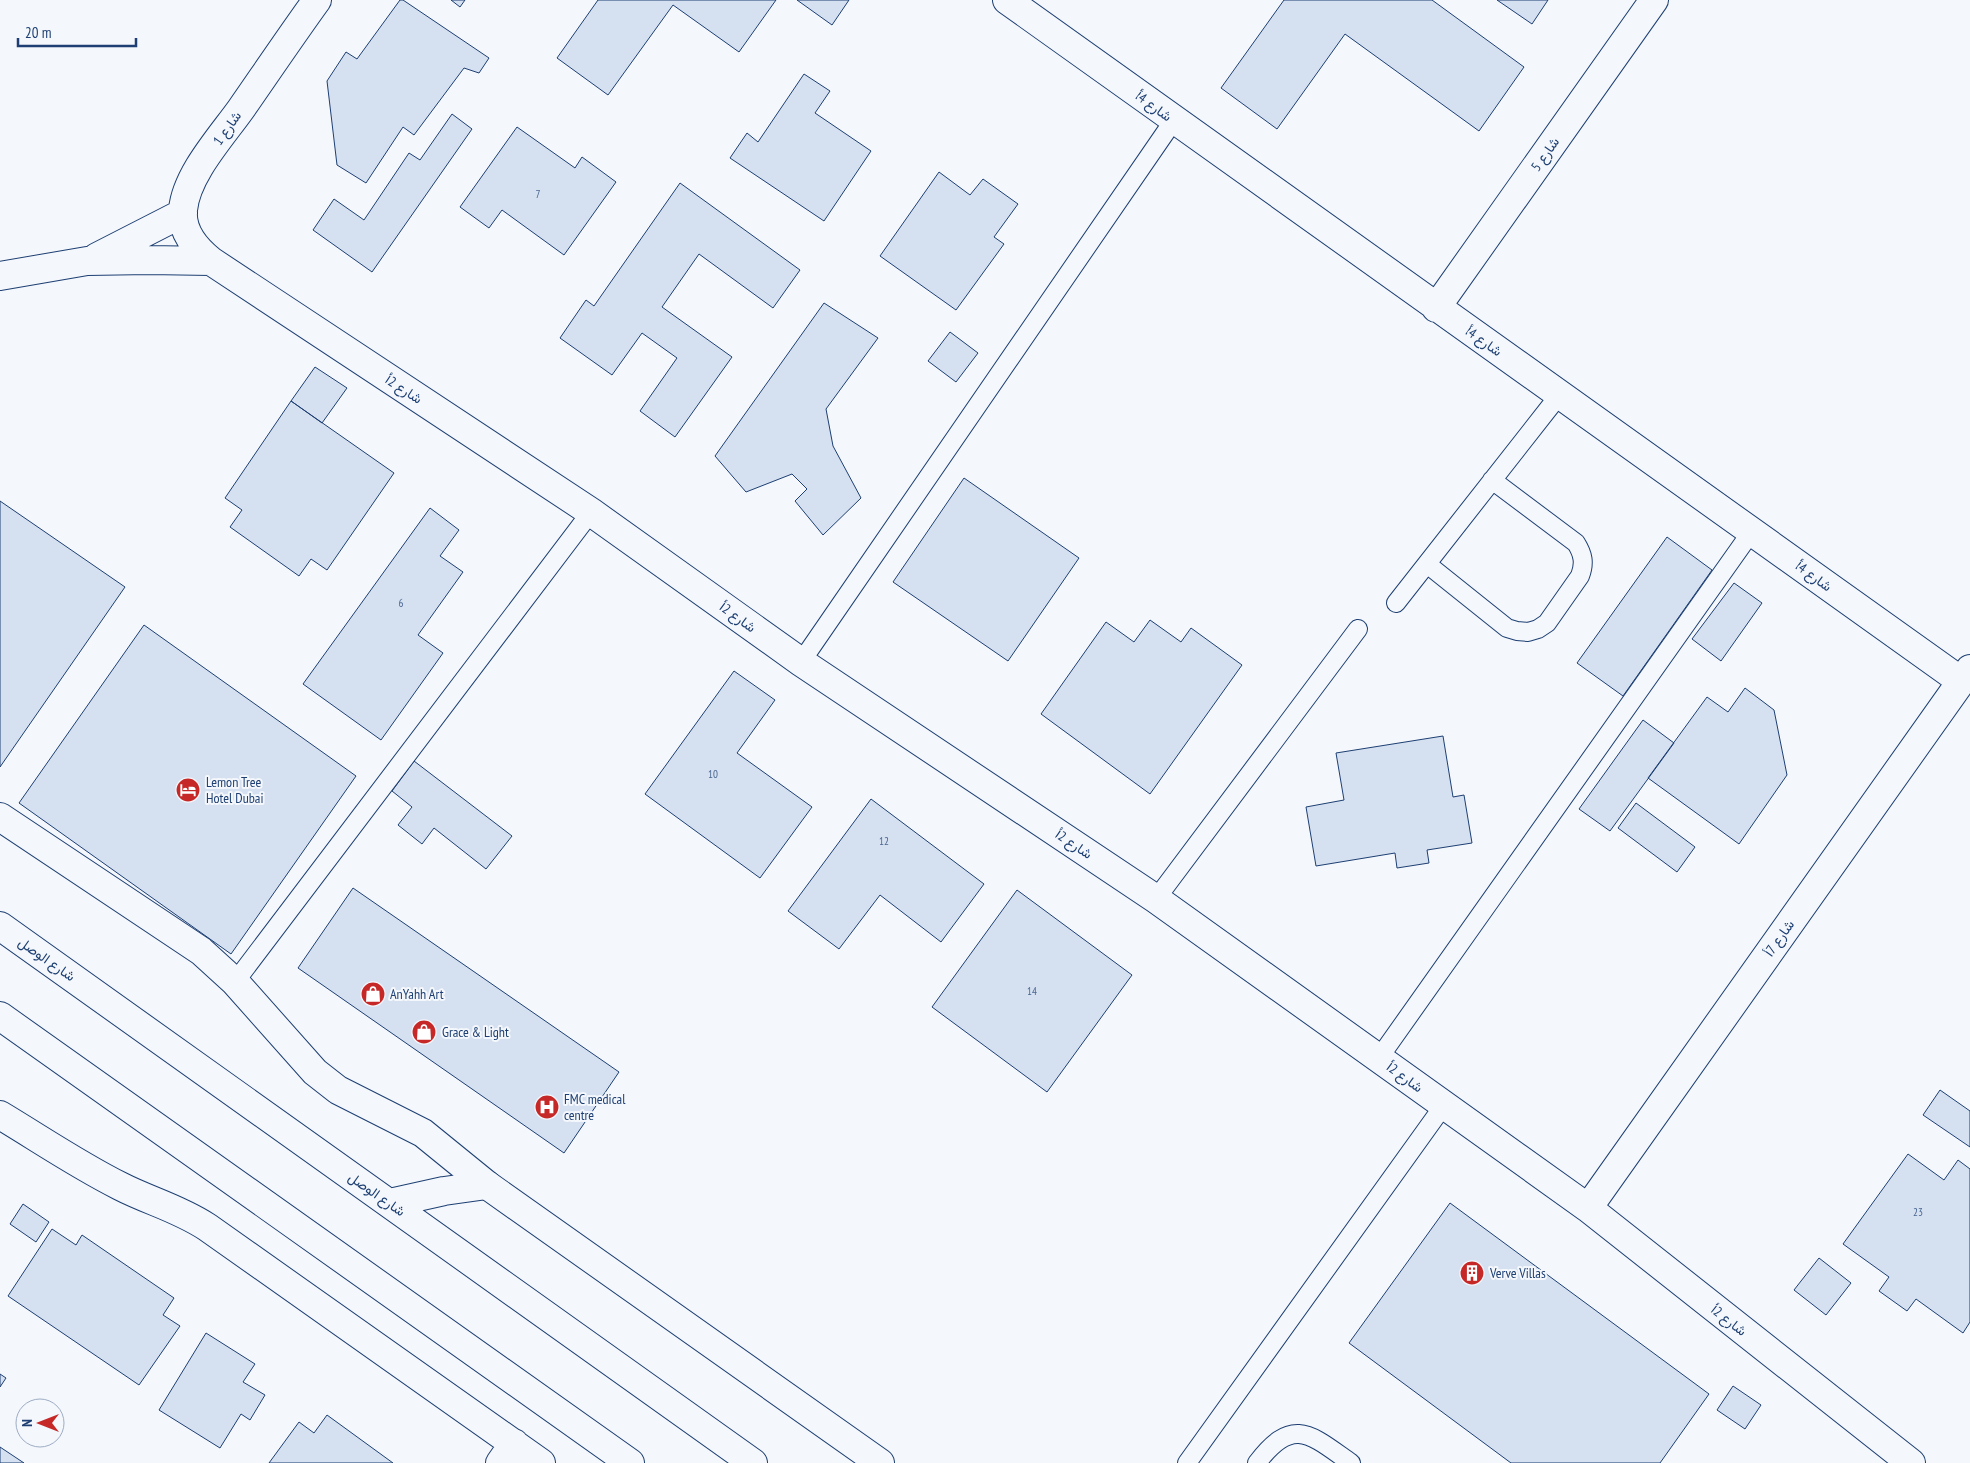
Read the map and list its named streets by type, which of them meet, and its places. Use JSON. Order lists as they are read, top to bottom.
{
  "streets": {
    "street": [
      "شارع 4أ",
      "شارع 1",
      "شارع 5",
      "شارع 2أ",
      "شارع 7أ",
      "شارع الوصل"
    ]
  },
  "crossings": [
    ["شارع 4أ", "شارع 5"],
    ["شارع 4أ", "شارع 7أ"],
    ["شارع 1", "شارع 2أ"],
    ["شارع 2أ", "شارع 7أ"]
  ],
  "places": {
    "hotel": ["Lemon Tree Hotel Dubai"],
    "shop": ["AnYahh Art", "Grace & Light"],
    "hospital": ["FMC medical centre"],
    "building": ["Verve Villas"]
  },
  "house_numbers": [
    "7",
    "6",
    "10",
    "12",
    "14",
    "23"
  ],
  "scale_bar": "20 m",
  "north": "left"
}
